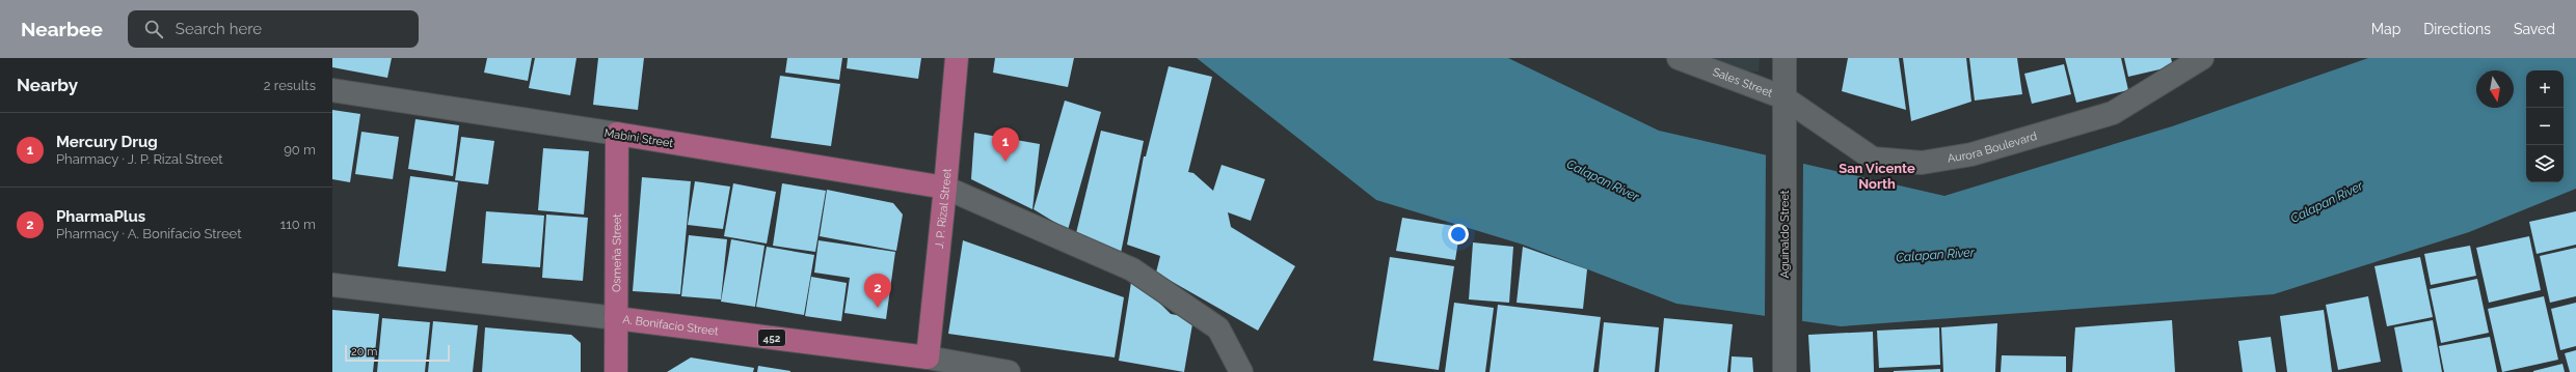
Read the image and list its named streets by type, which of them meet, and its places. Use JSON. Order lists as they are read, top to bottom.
{
  "streets": {
    "highway": [
      "Mabini Street",
      "J. P. Rizal Street",
      "Osmeña Street",
      "A. Bonifacio Street",
      "452"
    ],
    "street": ["Sales Street", "Aurora Boulevard", "Aguinaldo Street"]
  },
  "crossings": [
    ["Sales Street", "Aurora Boulevard"],
    ["Sales Street", "Aguinaldo Street"],
    ["Mabini Street", "J. P. Rizal Street"],
    ["Mabini Street", "Osmeña Street"],
    ["Aurora Boulevard", "Aguinaldo Street"],
    ["J. P. Rizal Street", "A. Bonifacio Street"],
    ["Osmeña Street", "A. Bonifacio Street"]
  ],
  "districts": ["San Vicente North"],
  "water": ["Calapan River"],
  "scale_bar": "20 m",
  "north": "bottom",
  "page": {
    "header": "Nearbee",
    "search": "Search here",
    "nav": ["Map", "Directions", "Saved"],
    "heading": ["Nearby", "2 results"],
    "map_buttons": ["+", "−"],
    "list": [
      {
        "mark": "1",
        "name": "Mercury Drug",
        "note": "Pharmacy · J. P. Rizal Street",
        "value": "90 m"
      },
      {
        "mark": "2",
        "name": "PharmaPlus",
        "note": "Pharmacy · A. Bonifacio Street",
        "value": "110 m"
      }
    ],
    "pins": ["1", "2"],
    "scale": "20 m"
  }
}
